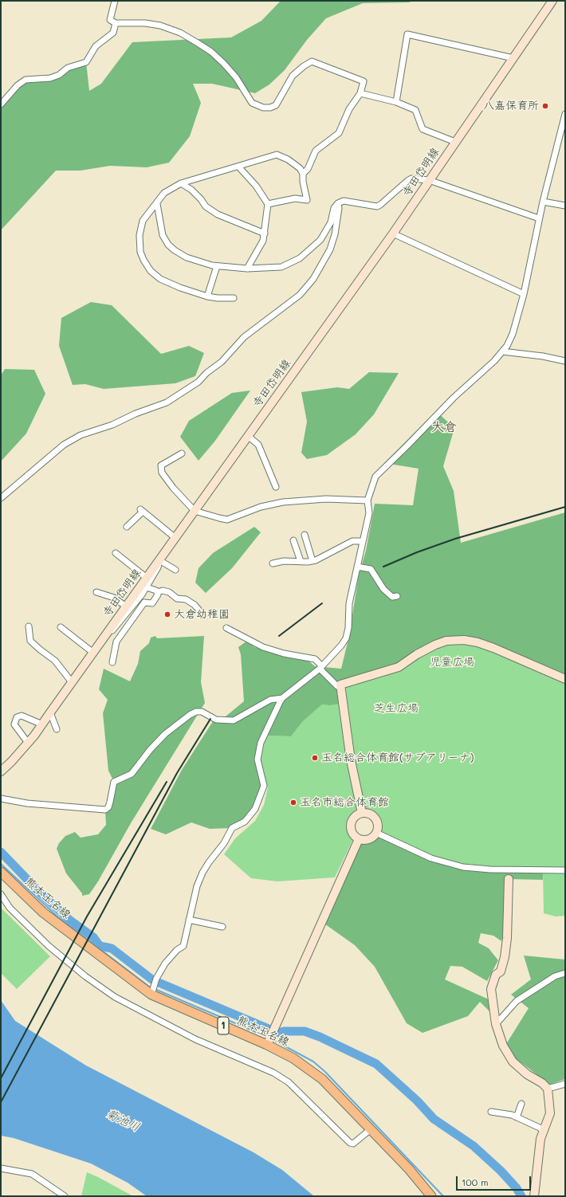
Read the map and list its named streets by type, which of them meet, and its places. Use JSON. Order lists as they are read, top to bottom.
{
  "streets": {
    "main road": ["熊本玉名線", "1"],
    "street": ["寺田岱明線"]
  },
  "districts": ["大倉"],
  "water": ["菊池川"],
  "parks": ["児童広場", "芝生広場"],
  "places": [
    "八嘉保育所",
    "大倉幼稚園",
    "玉名総合体育館(サブアリーナ)",
    "玉名市総合体育館"
  ],
  "scale_bar": "100 m"
}
